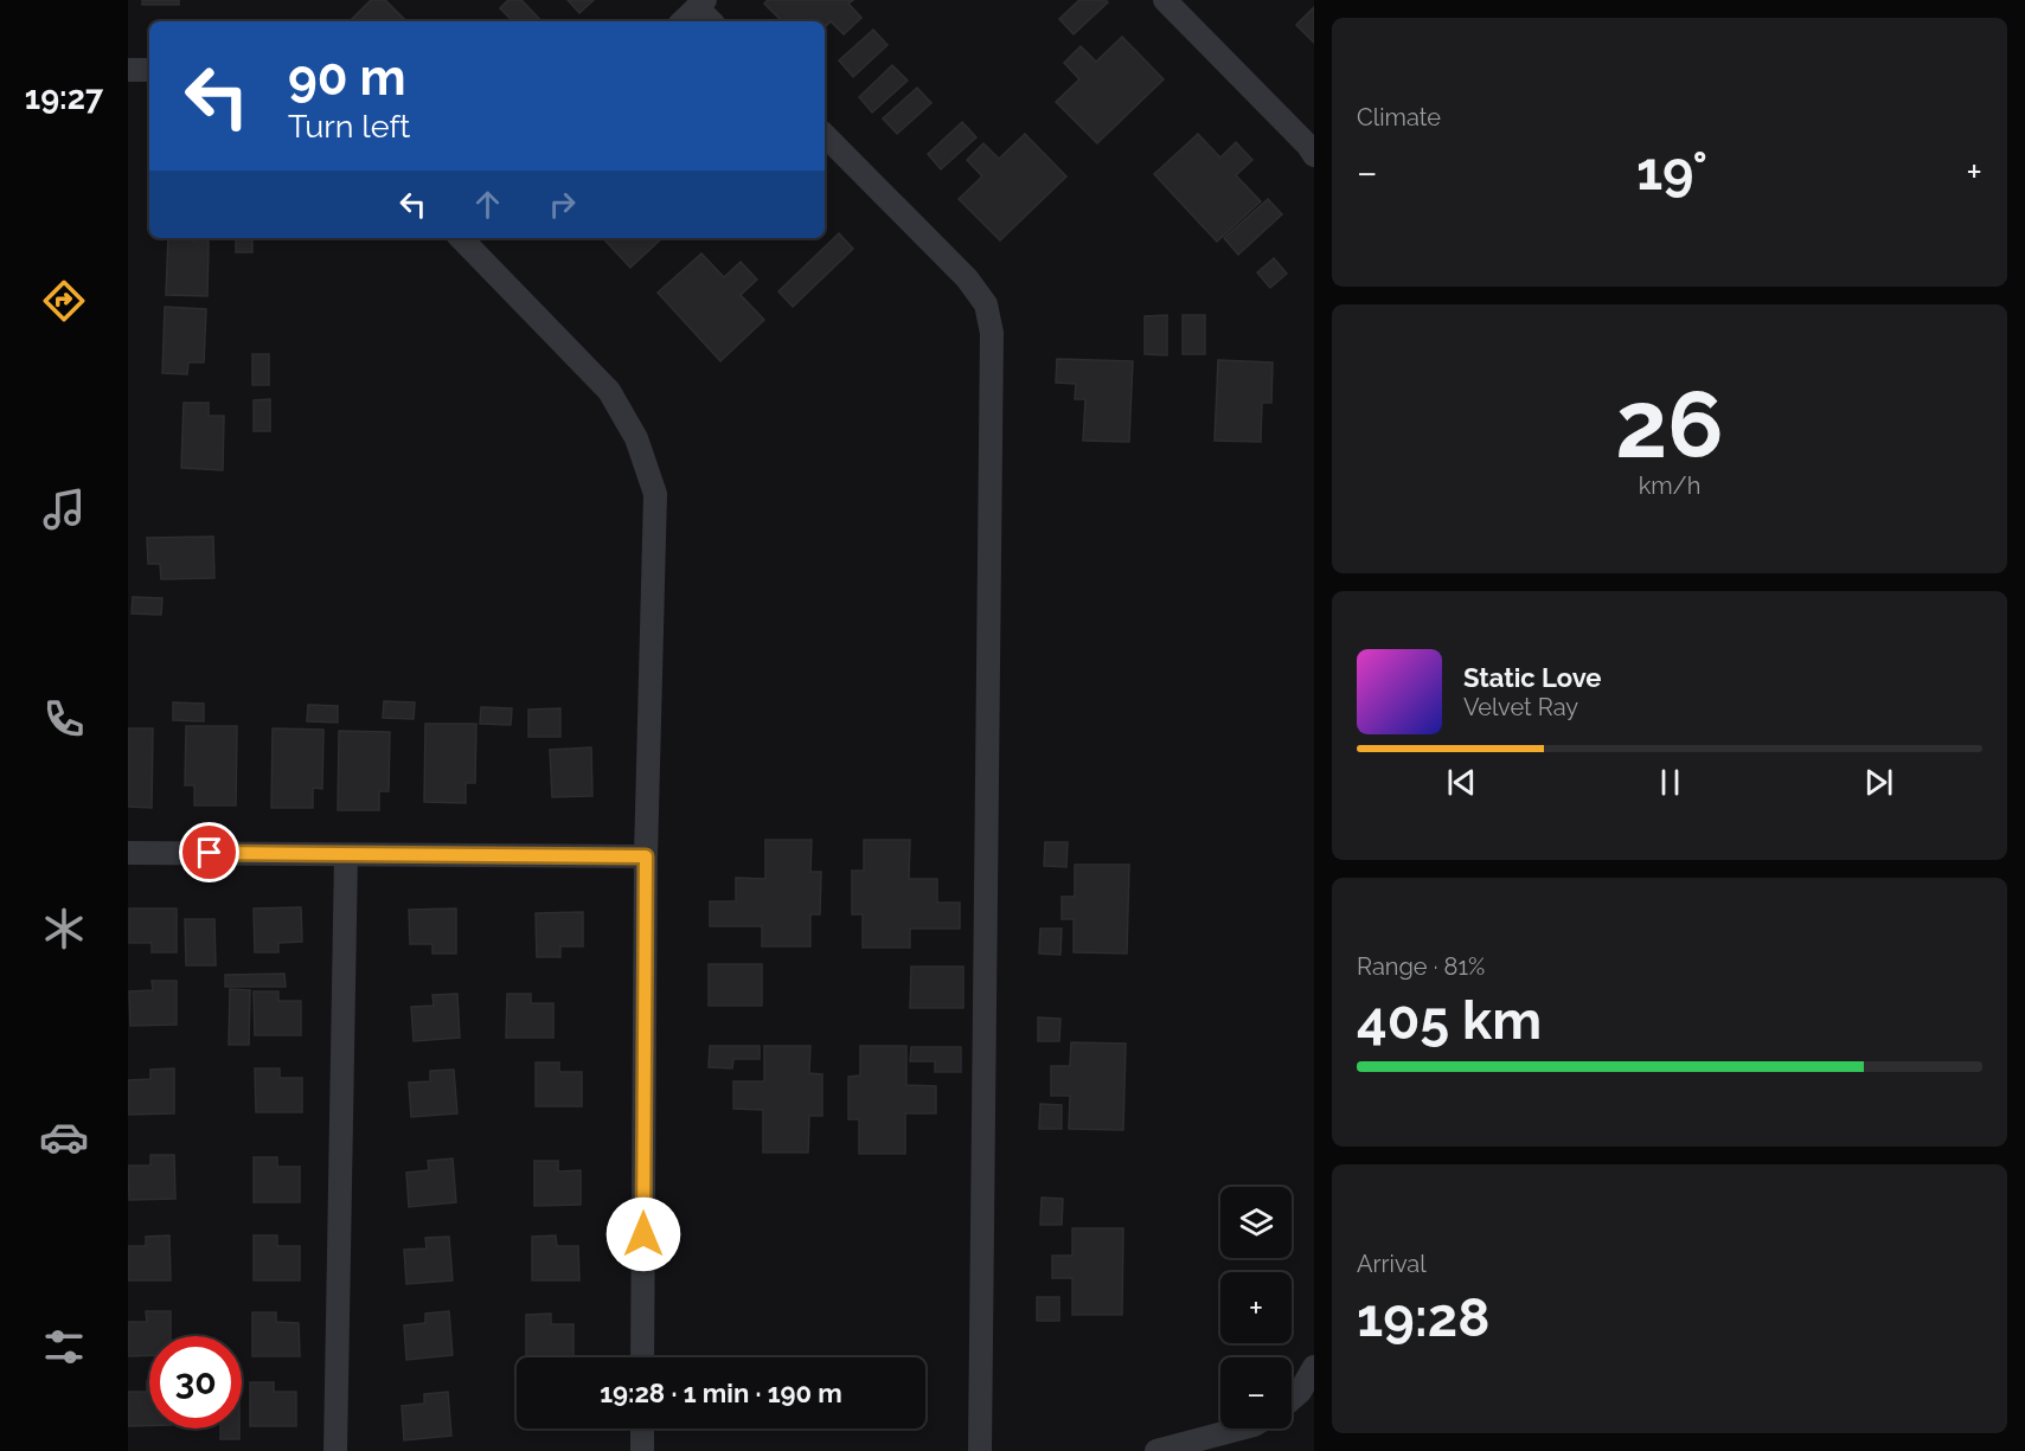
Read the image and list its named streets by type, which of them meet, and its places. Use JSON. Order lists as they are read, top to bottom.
{
  "page": {
    "tabs": "19:27",
    "tile": [
      "Climate",
      ["26", "km/h"],
      ["Range · 81%", "405 km"],
      ["Arrival", "19:28"]
    ],
    "turn": ["90 m", "Turn left"],
    "heat": ["−", "19°", "+"],
    "song": ["Static Love", "Velvet Ray"],
    "map_buttons": ["+", "−"],
    "limit": "30",
    "trip": "19:28 · 1 min · 190 m"
  }
}
